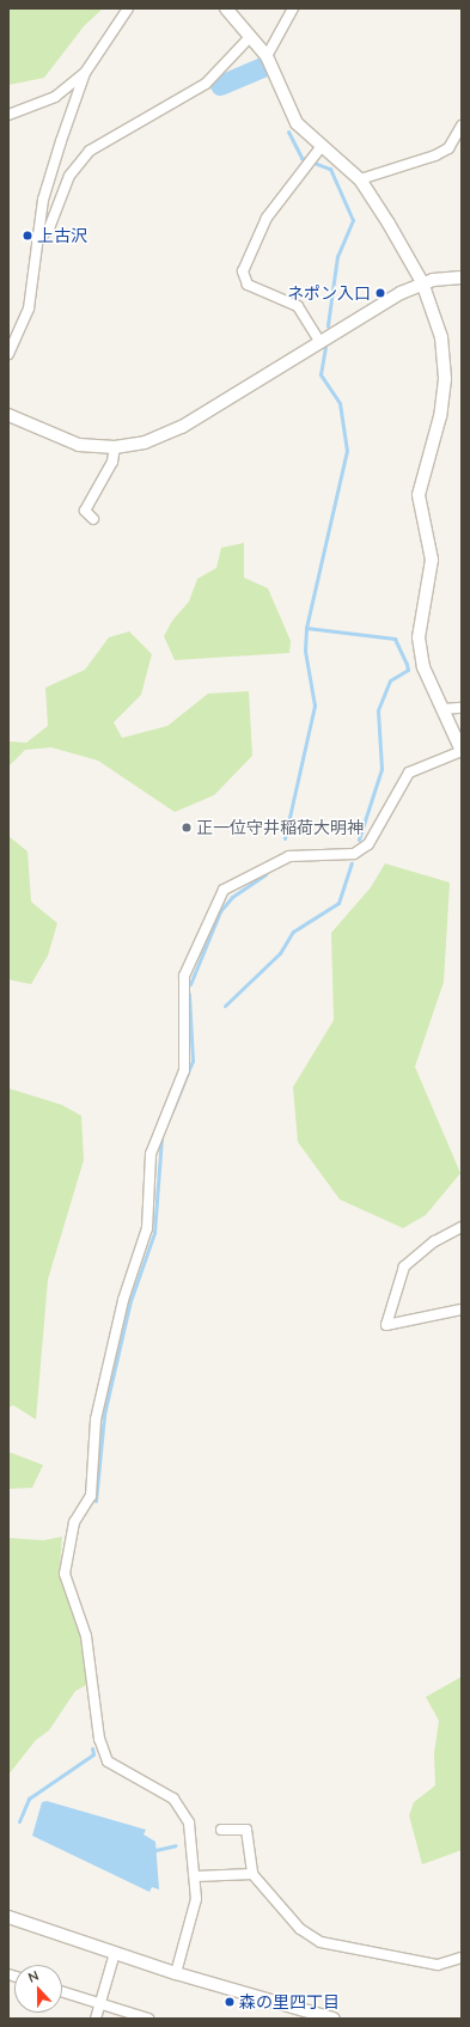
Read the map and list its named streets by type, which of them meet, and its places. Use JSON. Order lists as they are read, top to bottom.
{
  "places": [
    "上古沢",
    "ネポン入口",
    "正一位守井稲荷大明神",
    "森の里四丁目"
  ],
  "north": "top"
}
